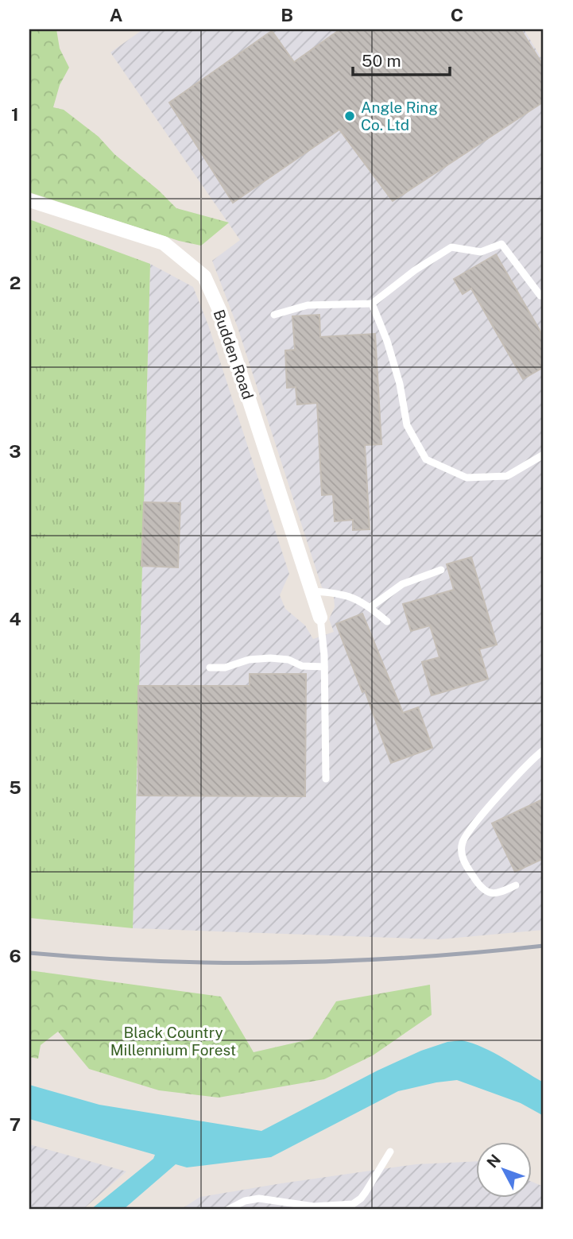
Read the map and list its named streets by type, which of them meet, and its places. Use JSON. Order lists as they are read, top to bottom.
{
  "streets": {
    "street": ["Budden Road"]
  },
  "parks": ["Black Country Millennium Forest"],
  "places": ["Angle Ring Co. Ltd"],
  "scale_bar": "50 m",
  "north": "top left",
  "grid": {
    "columns": ["A", "B", "C"],
    "rows": [
      "1",
      "2",
      "3",
      "4",
      "5",
      "6",
      "7"
    ]
  }
}
